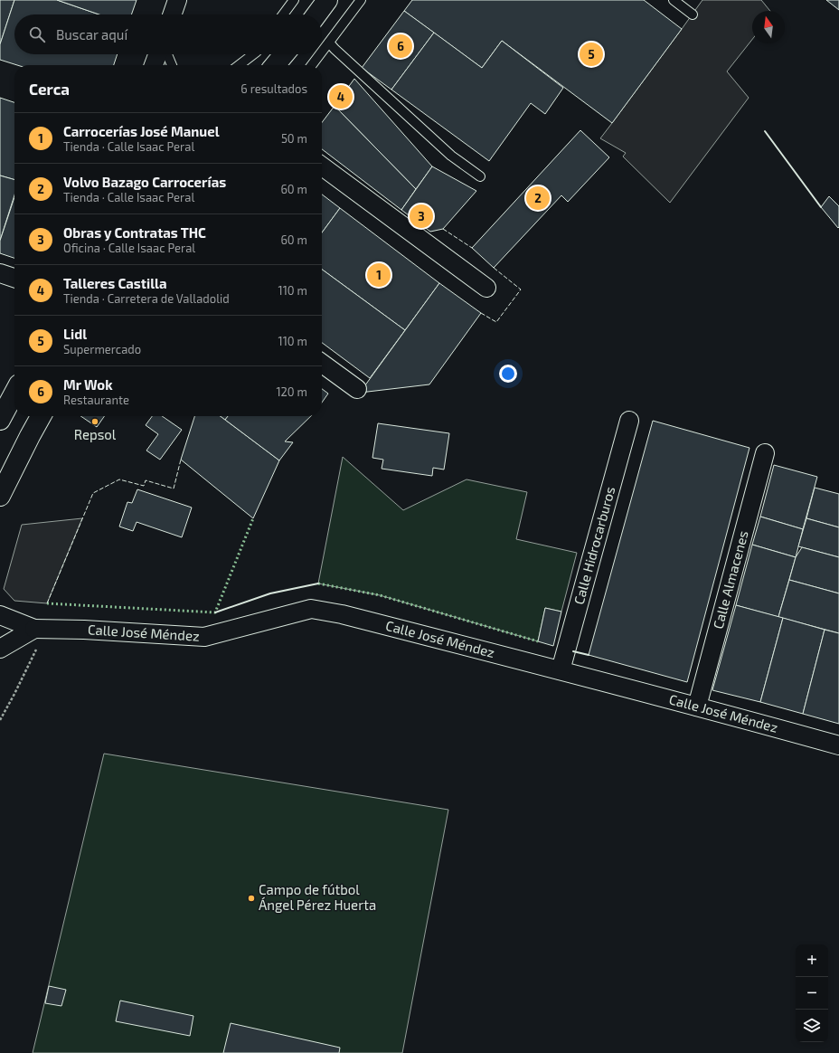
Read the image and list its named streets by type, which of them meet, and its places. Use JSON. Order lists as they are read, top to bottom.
{
  "streets": {
    "street": ["Calle Hidrocarburos", "Calle Almacenes", "Calle José Méndez"]
  },
  "crossings": [
    ["Calle Hidrocarburos", "Calle José Méndez"],
    ["Calle Almacenes", "Calle José Méndez"]
  ],
  "places": ["Repsol", "Campo de fútbol Ángel Pérez Huerta"],
  "north": "top",
  "page": {
    "search": "Buscar aquí",
    "pins": [
      "6",
      "5",
      "4",
      "2",
      "3",
      "1"
    ],
    "heading": ["Cerca", "6 resultados"],
    "list": [
      {
        "mark": "1",
        "name": "Carrocerías José Manuel",
        "note": "Tienda · Calle Isaac Peral",
        "value": "50 m"
      },
      {
        "mark": "2",
        "name": "Volvo Bazago Carrocerías",
        "note": "Tienda · Calle Isaac Peral",
        "value": "60 m"
      },
      {
        "mark": "3",
        "name": "Obras y Contratas THC",
        "note": "Oficina · Calle Isaac Peral",
        "value": "60 m"
      },
      {
        "mark": "4",
        "name": "Talleres Castilla",
        "note": "Tienda · Carretera de Valladolid",
        "value": "110 m"
      },
      {
        "mark": "5",
        "name": "Lidl",
        "note": "Supermercado",
        "value": "110 m"
      },
      {
        "mark": "6",
        "name": "Mr Wok",
        "note": "Restaurante",
        "value": "120 m"
      }
    ],
    "map_buttons": ["+", "−"]
  }
}
